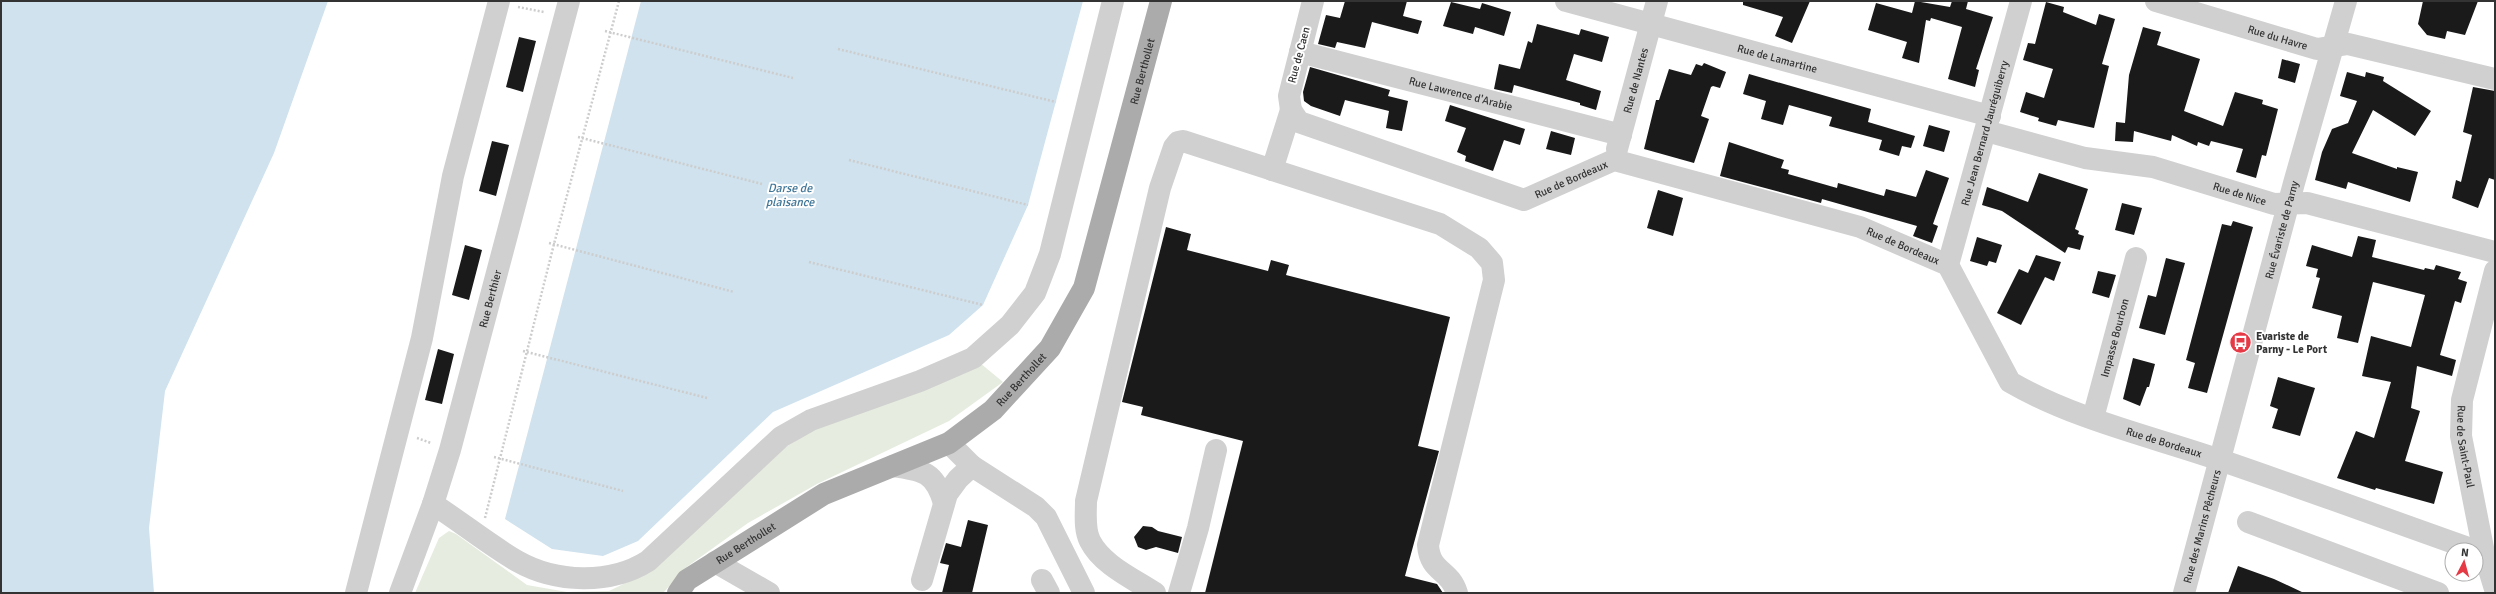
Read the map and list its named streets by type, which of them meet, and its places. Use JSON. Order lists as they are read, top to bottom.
{
  "streets": {
    "main road": ["Rue Berthollet"],
    "street": [
      "Rue du Havre",
      "Rue de Caen",
      "Rue de Lamartine",
      "Rue de Nantes",
      "Rue Lawrence d'Arabie",
      "Rue Jean Bernard Jauréguiberry",
      "Rue de Bordeaux",
      "Rue de Nice",
      "Rue Évariste de Parny",
      "Rue Berthier",
      "Impasse Bourbon",
      "Rue de Saint-Paul",
      "Rue des Marins Pêcheurs"
    ]
  },
  "crossings": [
    ["Rue du Havre", "Rue Évariste de Parny"],
    ["Rue de Caen", "Rue Lawrence d'Arabie"],
    ["Rue de Caen", "Rue de Bordeaux"],
    ["Rue de Lamartine", "Rue de Nantes"],
    ["Rue de Lamartine", "Rue Jean Bernard Jauréguiberry"],
    ["Rue de Lamartine", "Rue de Nice"],
    ["Rue de Nantes", "Rue Lawrence d'Arabie"],
    ["Rue de Nantes", "Rue de Bordeaux"],
    ["Rue Jean Bernard Jauréguiberry", "Rue de Bordeaux"],
    ["Rue Jean Bernard Jauréguiberry", "Rue de Nice"],
    ["Rue de Bordeaux", "Rue Évariste de Parny"],
    ["Rue de Bordeaux", "Impasse Bourbon"],
    ["Rue de Bordeaux", "Rue des Marins Pêcheurs"],
    ["Rue de Nice", "Rue Évariste de Parny"],
    ["Rue Évariste de Parny", "Rue des Marins Pêcheurs"]
  ],
  "water": ["Darse de plaisance"],
  "places": {
    "bus stop": ["Evariste de Parny - Le Port"]
  },
  "north": "top"
}
